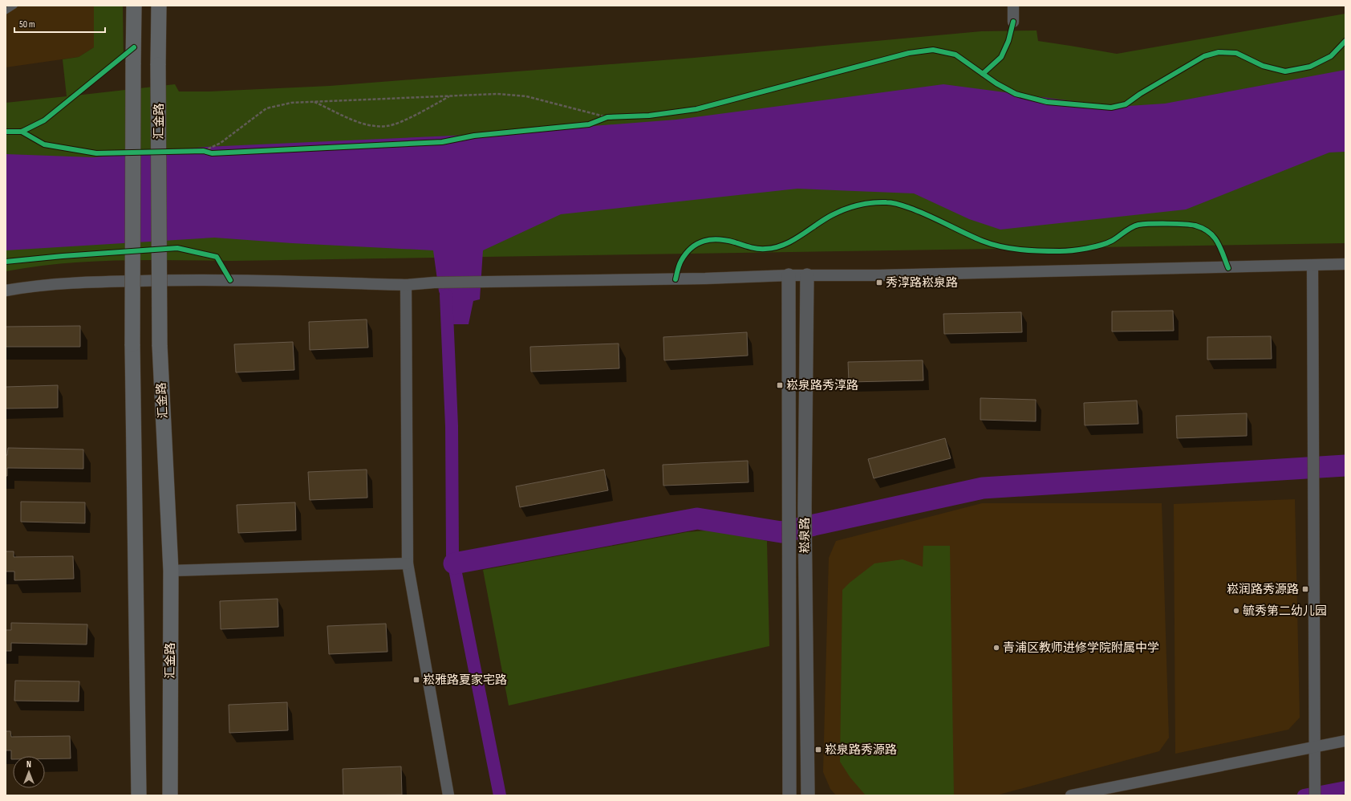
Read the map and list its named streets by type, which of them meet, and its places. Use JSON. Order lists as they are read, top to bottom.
{
  "streets": {
    "main road": ["汇金路"],
    "street": ["崧泉路"]
  },
  "places": {
    "transit": [
      "秀淳路崧泉路",
      "崧泉路秀淳路",
      "崧润路秀源路",
      "崧雅路夏家宅路",
      "崧泉路秀源路"
    ],
    "other": ["毓秀第二幼儿园", "青浦区教师进修学院附属中学"]
  },
  "scale_bar": "50 m",
  "north": "top"
}
